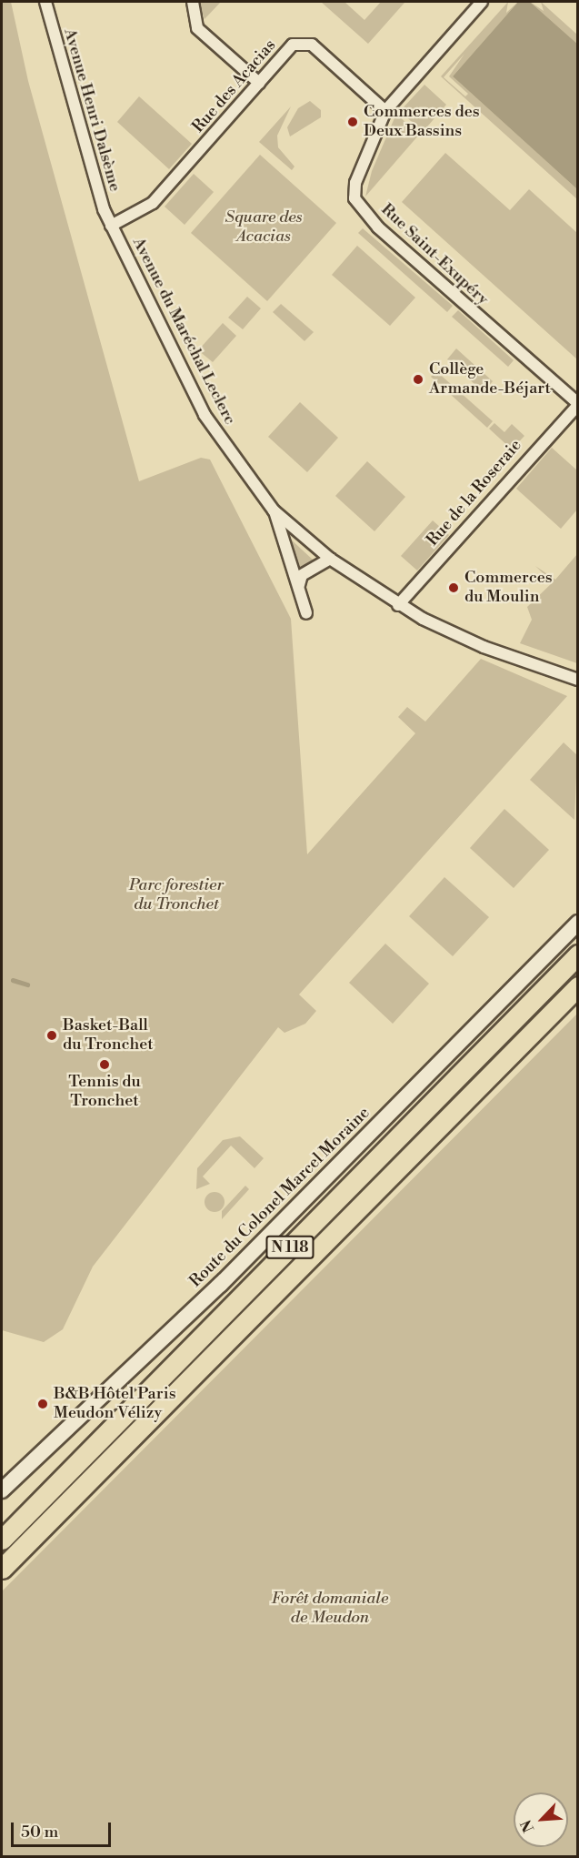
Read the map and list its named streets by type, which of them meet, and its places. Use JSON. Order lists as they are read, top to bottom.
{
  "streets": {
    "highway": ["N 118"],
    "street": [
      "Rue des Acacias",
      "Avenue Henri Dalsème",
      "Rue Saint-Exupéry",
      "Avenue du Maréchal Leclerc",
      "Rue de la Roseraie",
      "Route du Colonel Marcel Moraine"
    ]
  },
  "crossings": [
    ["Rue des Acacias", "Avenue Henri Dalsème"],
    ["Rue des Acacias", "Rue Saint-Exupéry"],
    ["Rue des Acacias", "Avenue du Maréchal Leclerc"],
    ["Avenue Henri Dalsème", "Avenue du Maréchal Leclerc"],
    ["Rue Saint-Exupéry", "Rue de la Roseraie"],
    ["Avenue du Maréchal Leclerc", "Rue de la Roseraie"]
  ],
  "parks": ["Square des Acacias", "Parc forestier du Tronchet", "Forêt domaniale de Meudon"],
  "places": [
    "Commerces des Deux Bassins",
    "Collège Armande-Béjart",
    "Commerces du Moulin",
    "Basket-Ball du Tronchet",
    "Tennis du Tronchet",
    "B&B Hôtel Paris Meudon Vélizy"
  ],
  "scale_bar": "50 m",
  "north": "bottom left"
}
